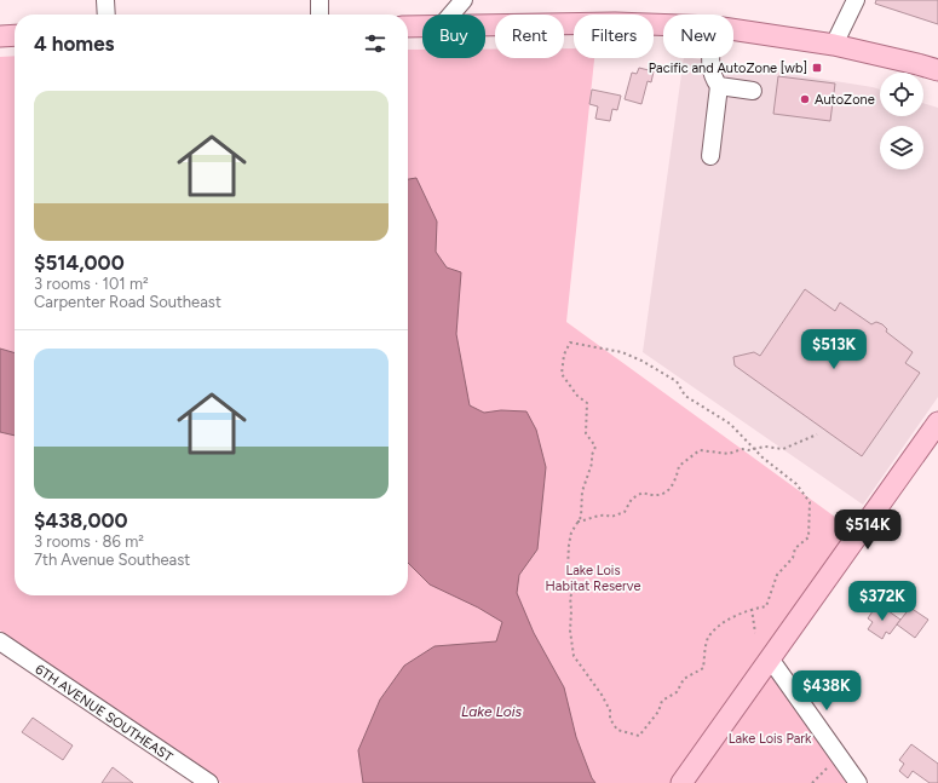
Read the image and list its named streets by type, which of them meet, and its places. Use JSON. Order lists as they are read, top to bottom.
{
  "streets": {
    "street": ["6TH AVENUE SOUTHEAST"]
  },
  "water": ["Lake Lois"],
  "parks": ["Lake Lois Habitat Reserve", "Lake Lois Park"],
  "places": {
    "transit": ["Pacific and AutoZone [wb]"],
    "other": ["AutoZone"]
  },
  "page": {
    "chip": [
      "Buy",
      "Rent",
      "Filters",
      "New"
    ],
    "heading": "4 homes",
    "list": [
      {
        "name": "$514,000",
        "note": "3 rooms · 101 m² · Carpenter Road Southeast"
      },
      {
        "name": "$438,000",
        "note": "3 rooms · 86 m² · 7th Avenue Southeast"
      }
    ],
    "price": [
      "$513K",
      "$514K",
      "$372K",
      "$438K"
    ]
  }
}
